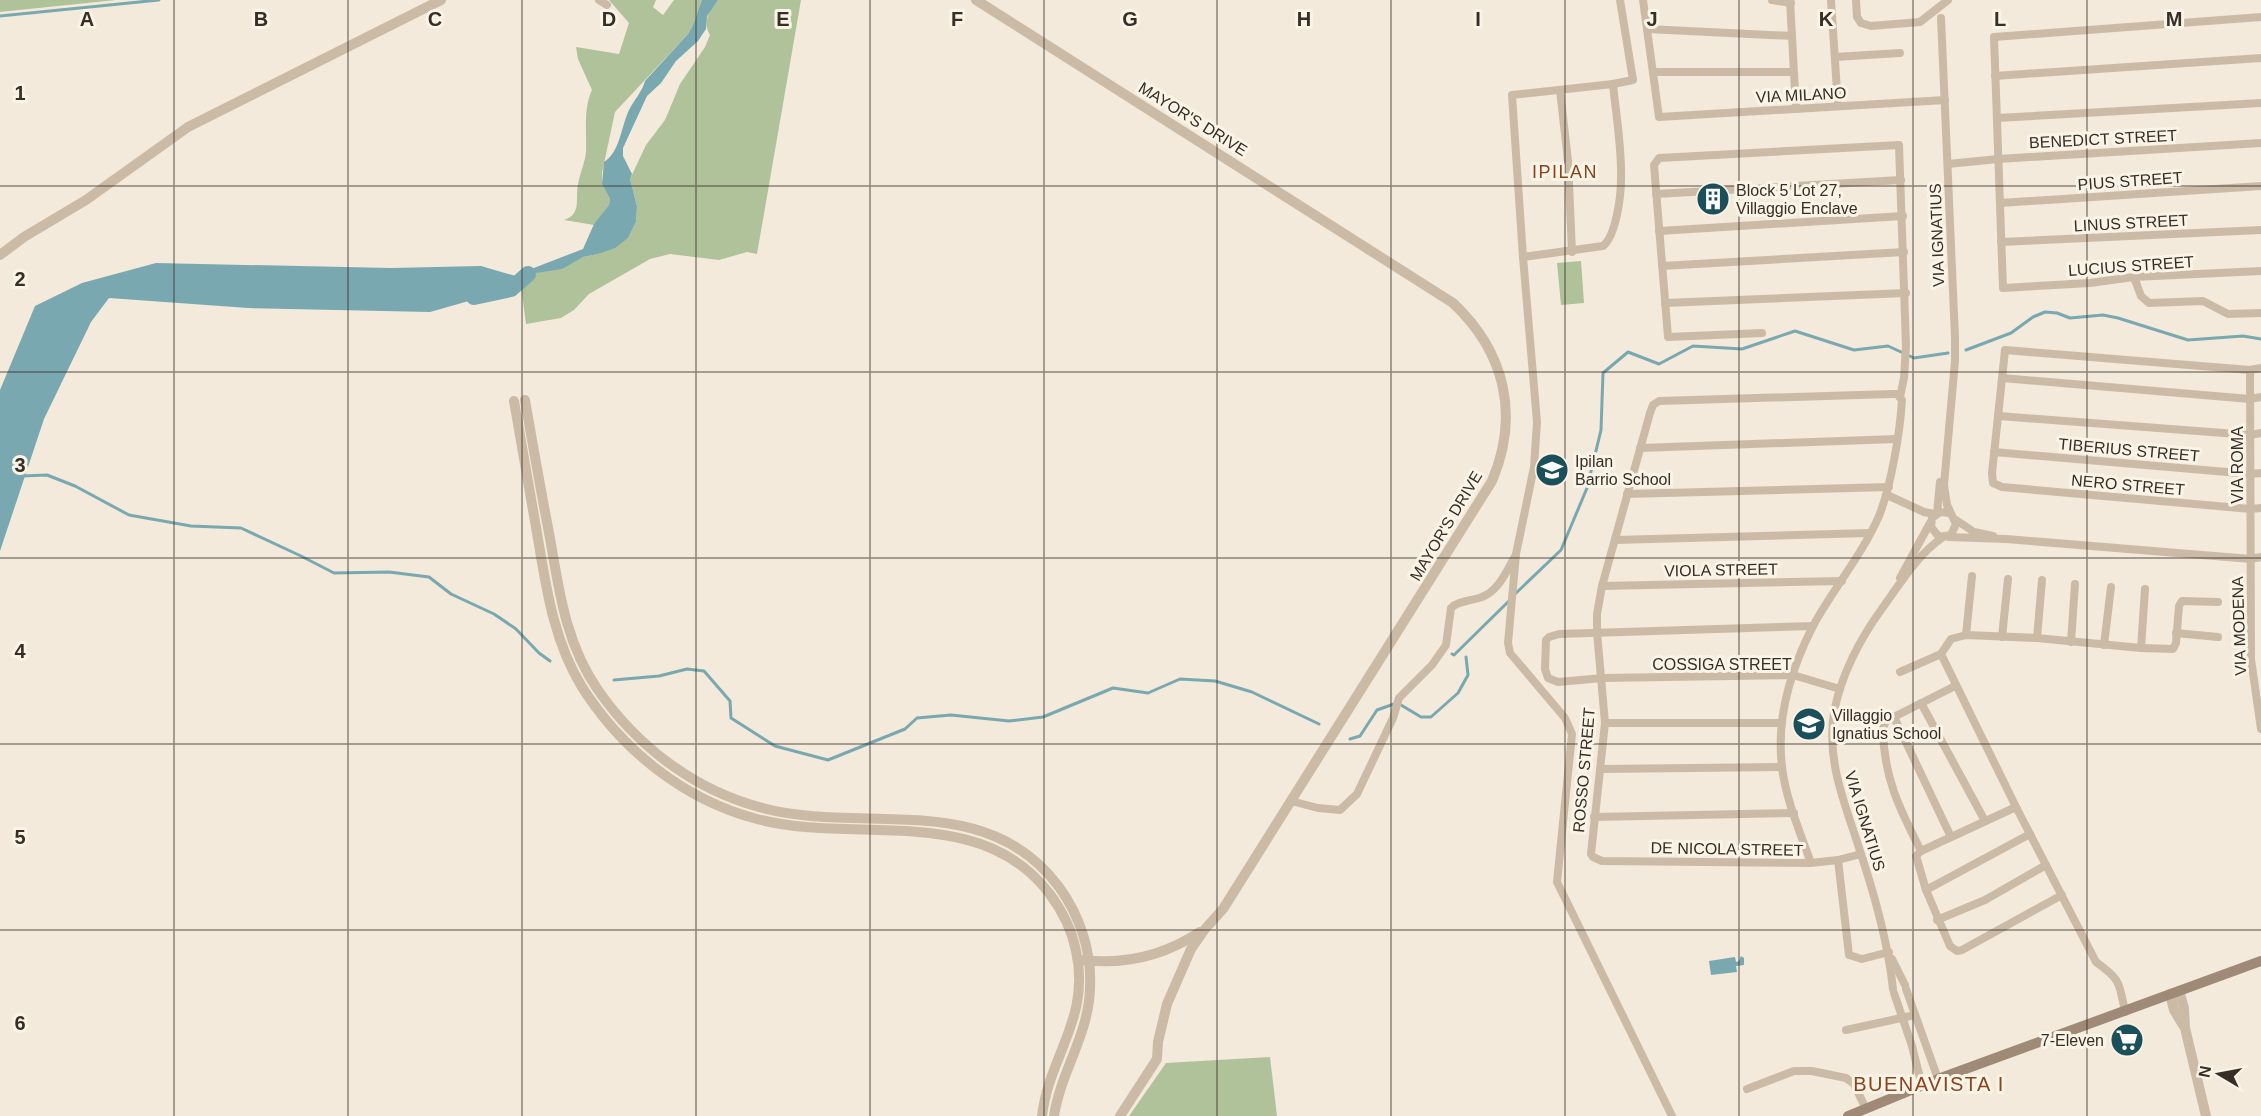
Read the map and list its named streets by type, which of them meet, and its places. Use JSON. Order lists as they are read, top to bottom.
{
  "streets": {
    "street": [
      "VIA MILANO",
      "MAYOR'S DRIVE",
      "BENEDICT STREET",
      "PIUS STREET",
      "LINUS STREET",
      "VIA IGNATIUS",
      "LUCIUS STREET",
      "TIBERIUS STREET",
      "VIA ROMA",
      "NERO STREET",
      "VIOLA STREET",
      "VIA MODENA",
      "COSSIGA STREET",
      "ROSSO STREET",
      "DE NICOLA STREET"
    ]
  },
  "crossings": [
    ["VIA MILANO", "VIA IGNATIUS"],
    ["BENEDICT STREET", "VIA IGNATIUS"],
    ["LINUS STREET", "LUCIUS STREET"],
    ["VIA IGNATIUS", "COSSIGA STREET"],
    ["VIA IGNATIUS", "DE NICOLA STREET"],
    ["TIBERIUS STREET", "VIA ROMA"],
    ["TIBERIUS STREET", "NERO STREET"],
    ["VIA ROMA", "NERO STREET"],
    ["VIA ROMA", "VIA MODENA"],
    ["VIOLA STREET", "ROSSO STREET"],
    ["COSSIGA STREET", "ROSSO STREET"],
    ["ROSSO STREET", "DE NICOLA STREET"]
  ],
  "districts": ["IPILAN", "BUENAVISTA I"],
  "places": {
    "building": ["Block 5 Lot 27, Villaggio Enclave"],
    "school or university": ["Ipilan Barrio School", "Villaggio Ignatius School"],
    "supermarket": ["7-Eleven"]
  },
  "north": "left",
  "grid": {
    "columns": [
      "A",
      "B",
      "C",
      "D",
      "E",
      "F",
      "G",
      "H",
      "I",
      "J",
      "K",
      "L",
      "M"
    ],
    "rows": [
      "1",
      "2",
      "3",
      "4",
      "5",
      "6"
    ]
  }
}
